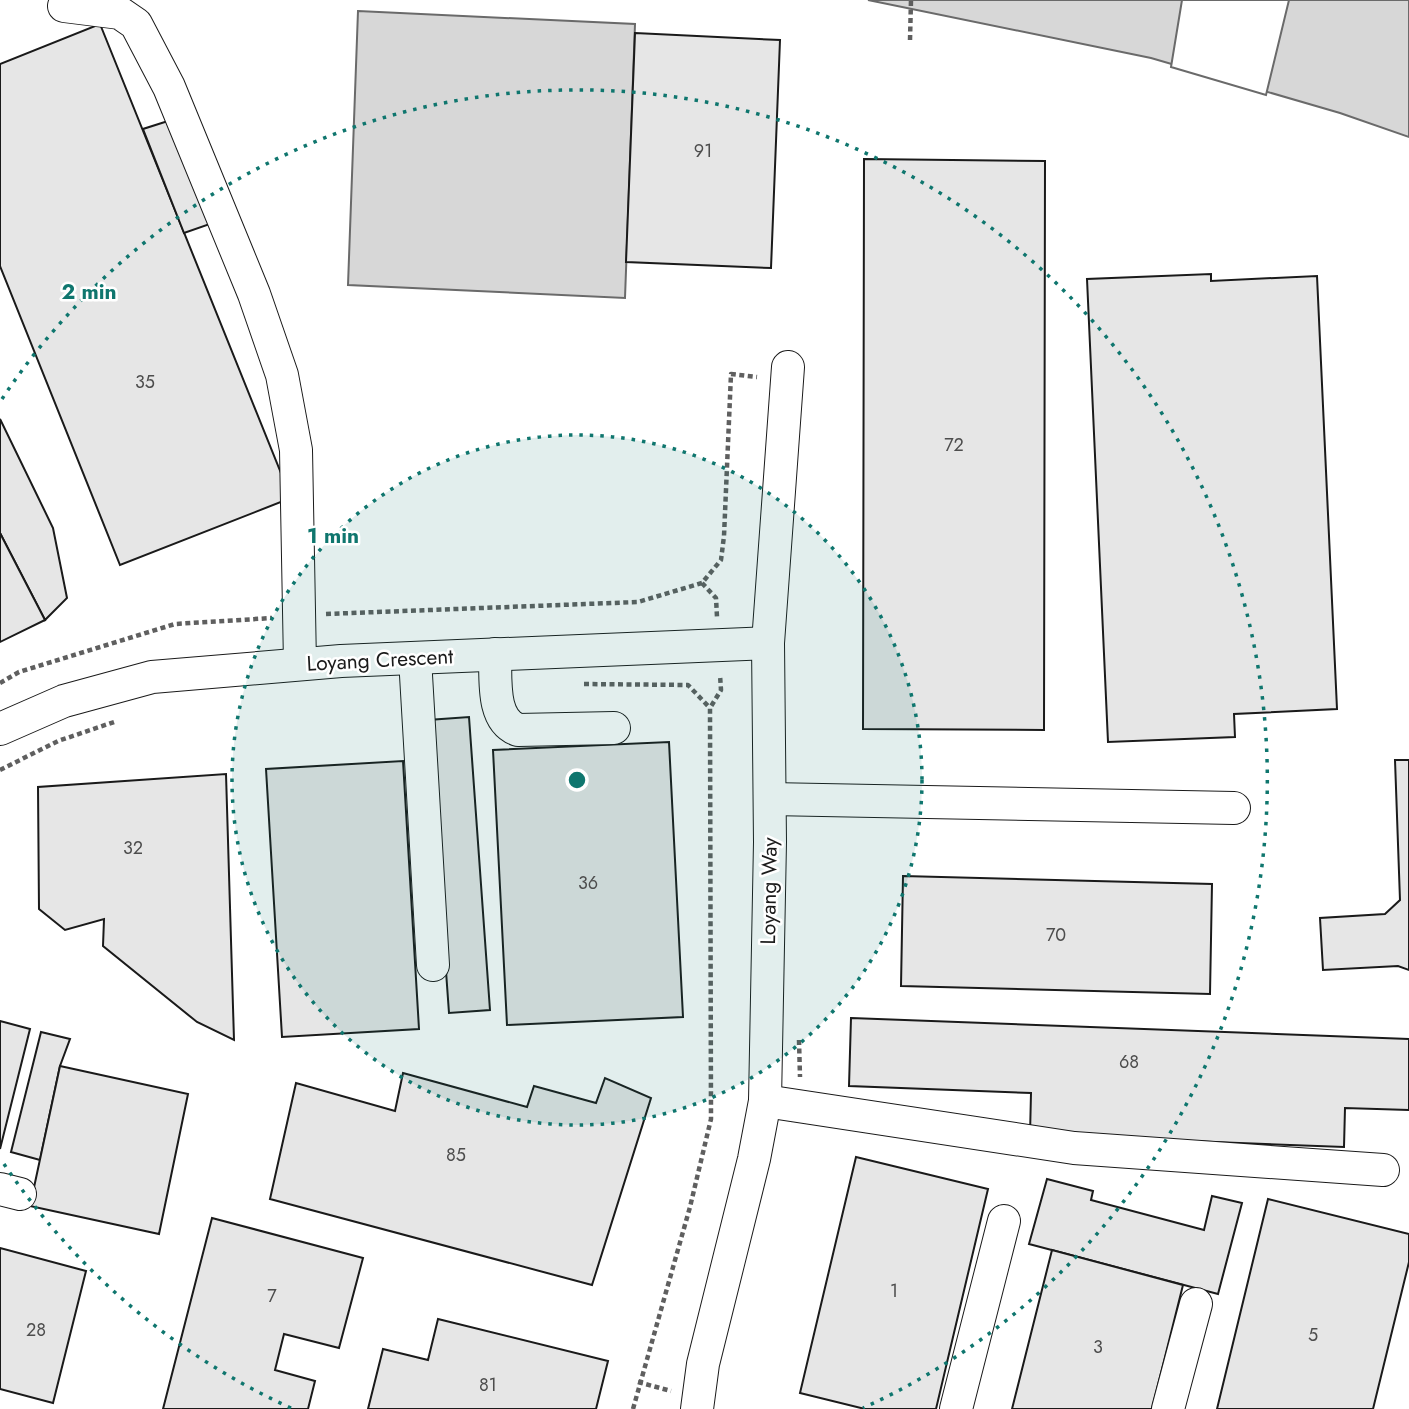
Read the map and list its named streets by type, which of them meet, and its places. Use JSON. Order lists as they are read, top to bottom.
{
  "streets": {
    "street": ["Loyang Crescent", "Loyang Way"]
  },
  "crossings": [
    ["Loyang Crescent", "Loyang Way"]
  ],
  "house_numbers": [
    "91",
    "35",
    "72",
    "32",
    "36",
    "70",
    "68",
    "85",
    "1",
    "7",
    "28",
    "5",
    "3",
    "81"
  ],
  "rings": ["2 min", "1 min"]
}
